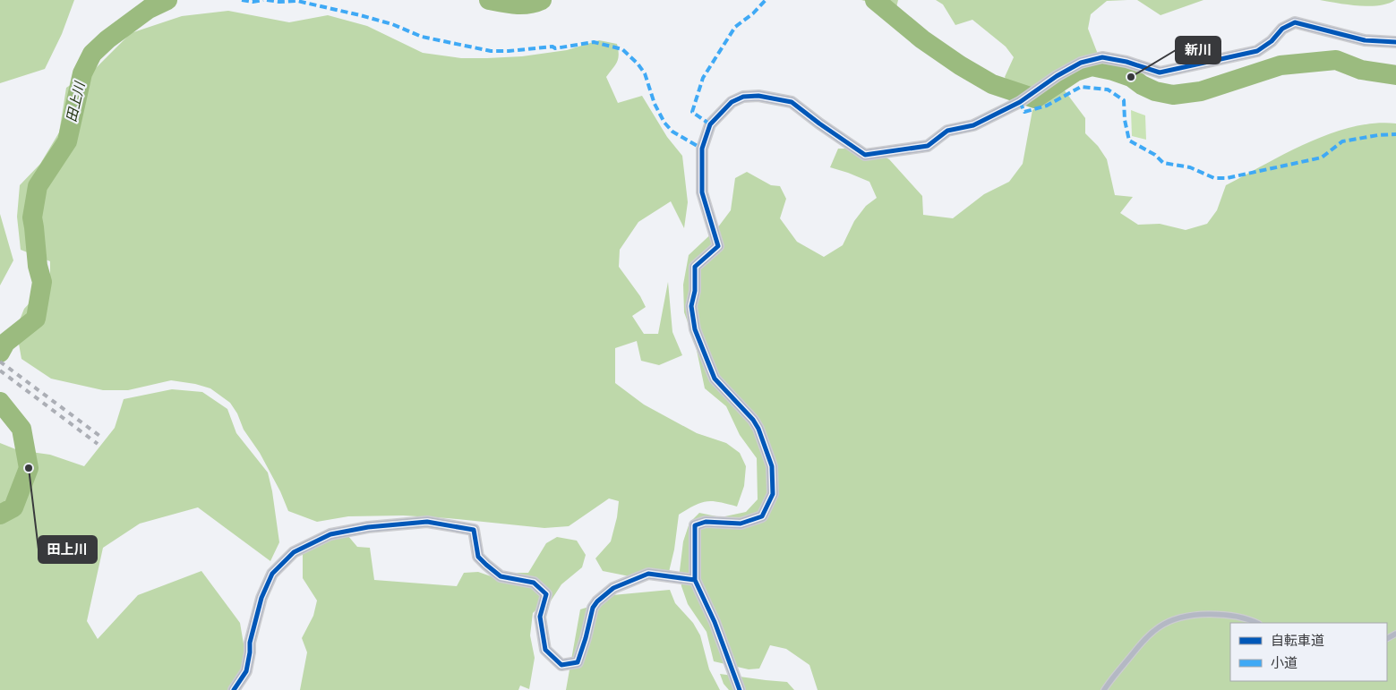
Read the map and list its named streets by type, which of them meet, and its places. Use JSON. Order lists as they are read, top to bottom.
{
  "water": ["田上川"],
  "places": ["新川", "田上川"],
  "legend": ["自転車道", "小道"]
}
